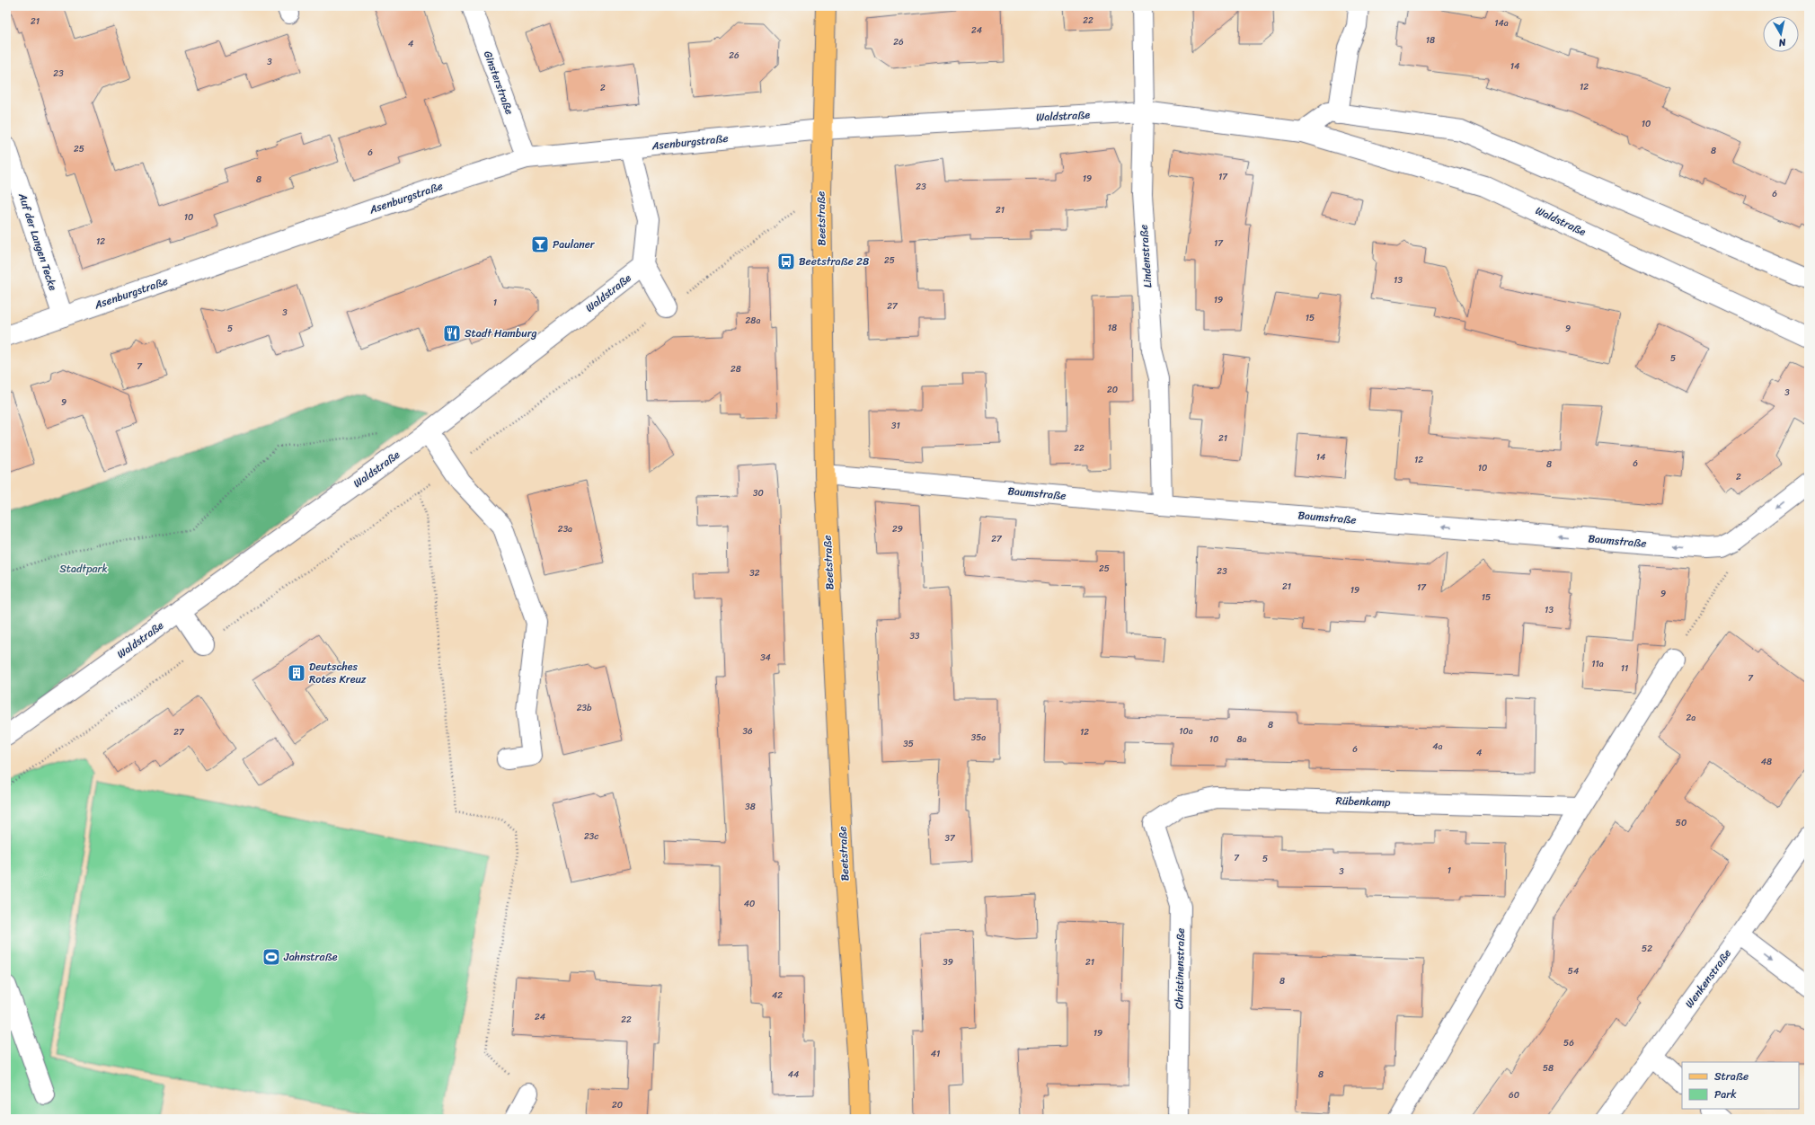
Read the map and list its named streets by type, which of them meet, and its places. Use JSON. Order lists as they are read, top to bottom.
{
  "streets": {
    "main road": ["Beetstraße"],
    "street": [
      "Ginsterstraße",
      "Waldstraße",
      "Asenburgstraße",
      "Auf der Langen Tecke",
      "Lindenstraße",
      "Baumstraße",
      "Rübenkamp",
      "Christinenstraße",
      "Wenkenstraße"
    ]
  },
  "crossings": [
    ["Ginsterstraße", "Asenburgstraße"],
    ["Waldstraße", "Asenburgstraße"],
    ["Waldstraße", "Beetstraße"],
    ["Waldstraße", "Lindenstraße"],
    ["Asenburgstraße", "Beetstraße"],
    ["Asenburgstraße", "Auf der Langen Tecke"],
    ["Beetstraße", "Baumstraße"],
    ["Lindenstraße", "Baumstraße"],
    ["Rübenkamp", "Christinenstraße"]
  ],
  "one_way": ["Baumstraße"],
  "parks": ["Stadtpark"],
  "places": {
    "bar": ["Paulaner"],
    "bus stop": ["Beetstraße 28"],
    "restaurant": ["Stadt Hamburg"],
    "building": ["Deutsches Rotes Kreuz"],
    "sports": ["Jahnstraße"]
  },
  "house_numbers": [
    "22",
    "21",
    "14a",
    "24",
    "18",
    "26",
    "4",
    "26",
    "3",
    "14",
    "23",
    "12",
    "2",
    "10",
    "25",
    "8",
    "6",
    "17",
    "19",
    "8",
    "23",
    "6",
    "21",
    "10",
    "12",
    "17",
    "25",
    "13",
    "19",
    "1",
    "27",
    "3",
    "15",
    "28a",
    "18",
    "5",
    "9",
    "5",
    "7",
    "28",
    "20",
    "3",
    "9",
    "31",
    "21",
    "22",
    "14",
    "12",
    "6",
    "8",
    "10",
    "2",
    "30",
    "23a",
    "29",
    "27",
    "25",
    "23",
    "32",
    "21",
    "17",
    "19",
    "9",
    "15",
    "13",
    "33",
    "34",
    "11a",
    "11",
    "7",
    "23b",
    "2a",
    "8",
    "36",
    "10a",
    "27",
    "12",
    "35a",
    "10",
    "8a",
    "35",
    "4a",
    "6",
    "4",
    "48",
    "38",
    "50",
    "23c",
    "37",
    "7",
    "5",
    "1",
    "3",
    "40",
    "52",
    "39",
    "21",
    "54",
    "8",
    "42",
    "24",
    "22",
    "19",
    "56",
    "41",
    "58",
    "44",
    "8",
    "60",
    "20"
  ],
  "legend": ["Straße", "Park"],
  "north": "bottom"
}
